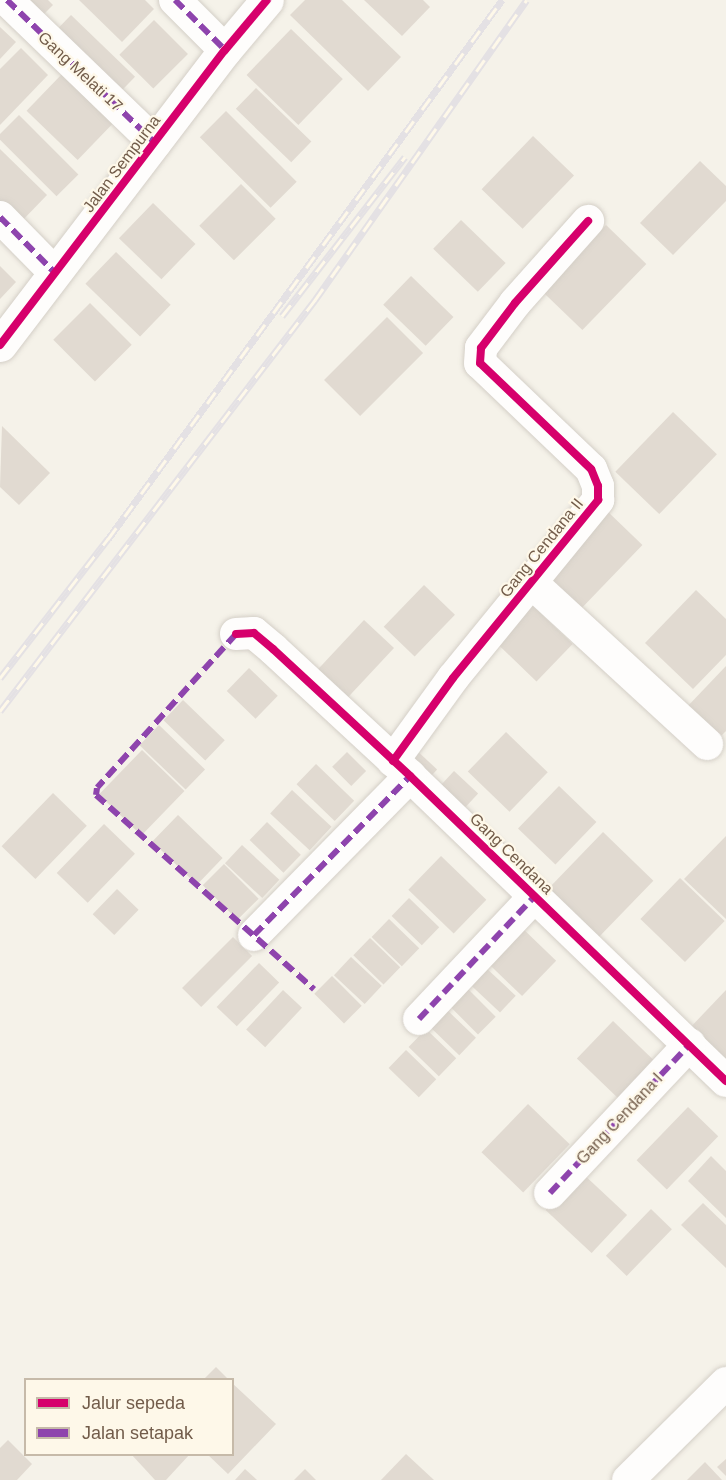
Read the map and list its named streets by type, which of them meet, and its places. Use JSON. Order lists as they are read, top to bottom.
{
  "streets": {
    "street": [
      "Gang Melati 17",
      "Jalan Sempurna",
      "Gang Cendana II",
      "Gang Cendana",
      "Gang Cendana I"
    ]
  },
  "crossings": [
    ["Gang Melati 17", "Jalan Sempurna"],
    ["Gang Cendana II", "Gang Cendana"],
    ["Gang Cendana", "Gang Cendana I"]
  ],
  "legend": ["Jalur sepeda", "Jalan setapak"]
}
